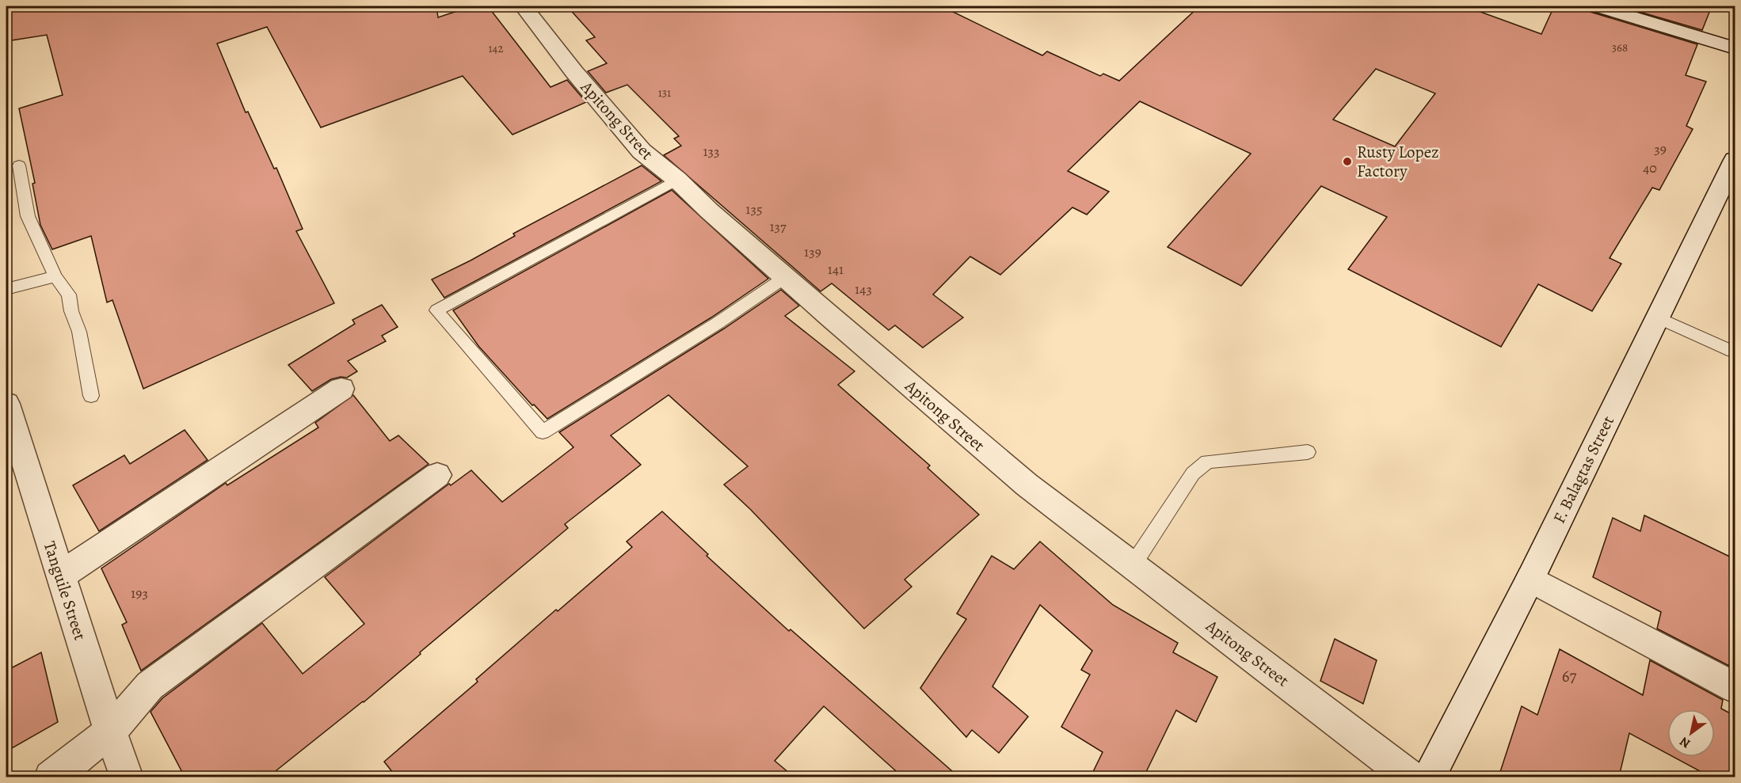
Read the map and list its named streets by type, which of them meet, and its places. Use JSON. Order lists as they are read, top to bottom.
{
  "streets": {
    "street": ["Apitong Street", "F. Balagtas Street", "Tanguile Street"]
  },
  "places": ["Rusty Lopez Factory"],
  "house_numbers": [
    "368",
    "142",
    "131",
    "39",
    "133",
    "40",
    "135",
    "137",
    "139",
    "141",
    "143",
    "193",
    "67"
  ],
  "north": "bottom left"
}
